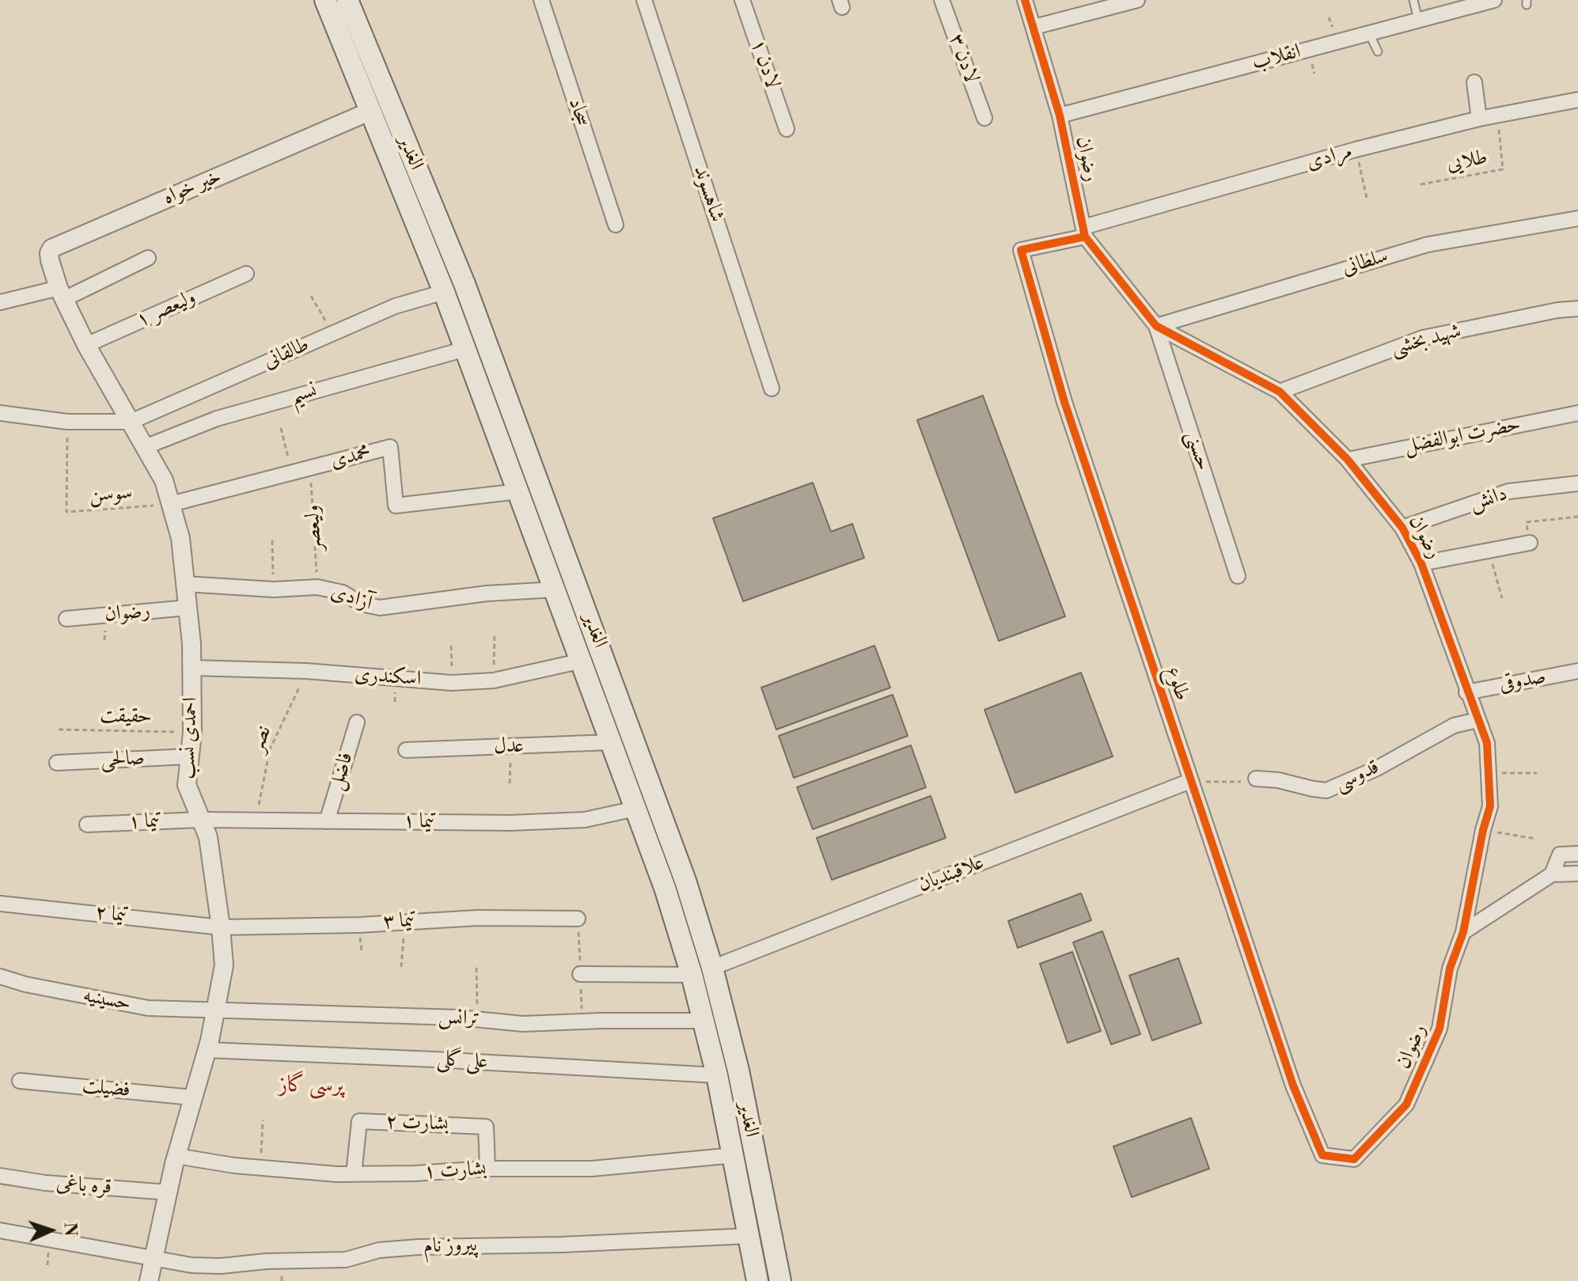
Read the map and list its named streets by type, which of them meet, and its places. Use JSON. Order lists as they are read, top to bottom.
{
  "streets": {
    "main road": ["الغدیر"],
    "street": [
      "انقلاب",
      "لادن ۳",
      "لادن ۱",
      "سجاد",
      "مرادی",
      "رضوان",
      "خیر خواه",
      "شاهسوند",
      "سلطانی",
      "ولیعصر ۱",
      "شهید بخشی",
      "طالقانی",
      "نسیم",
      "حضرت ابوالفضل",
      "حسنی",
      "محمدی",
      "دانش",
      "آزادی",
      "اسکندری",
      "صدوقی",
      "طلوع",
      "احمدی نسب",
      "عدل",
      "صالحی",
      "فاضل",
      "قدوسی",
      "۱ تیما",
      "تیما ۱",
      "علاقبندیان",
      "تیما ۲",
      "تیما ۳",
      "حسینیه",
      "ترانس",
      "علی گلی",
      "فضیلت",
      "بشارت ۲",
      "بشارت ۱",
      "قره باغی",
      "پیروز نام"
    ],
    "path": [
      "طلایی",
      "سوسن",
      "ولیعصر",
      "حقیقت",
      "نصر"
    ]
  },
  "crossings": [
    ["انقلاب", "رضوان"],
    ["الغدیر", "خیر خواه"],
    ["الغدیر", "طالقانی"],
    ["الغدیر", "نسیم"],
    ["الغدیر", "محمدی"],
    ["الغدیر", "آزادی"],
    ["الغدیر", "اسکندری"],
    ["الغدیر", "عدل"],
    ["الغدیر", "تیما ۱"],
    ["الغدیر", "علاقبندیان"],
    ["الغدیر", "ترانس"],
    ["الغدیر", "علی گلی"],
    ["الغدیر", "بشارت ۱"],
    ["الغدیر", "پیروز نام"],
    ["مرادی", "رضوان"],
    ["مرادی", "طلایی"],
    ["مرادی", "طلوع"],
    ["رضوان", "سلطانی"],
    ["رضوان", "شهید بخشی"],
    ["رضوان", "حضرت ابوالفضل"],
    ["رضوان", "حسنی"],
    ["رضوان", "دانش"],
    ["رضوان", "صدوقی"],
    ["رضوان", "طلوع"],
    ["رضوان", "احمدی نسب"],
    ["رضوان", "قدوسی"],
    ["خیر خواه", "احمدی نسب"],
    ["سلطانی", "حسنی"],
    ["ولیعصر ۱", "احمدی نسب"],
    ["طالقانی", "احمدی نسب"],
    ["نسیم", "احمدی نسب"],
    ["محمدی", "سوسن"],
    ["محمدی", "ولیعصر"],
    ["محمدی", "احمدی نسب"],
    ["سوسن", "احمدی نسب"],
    ["ولیعصر", "آزادی"],
    ["آزادی", "احمدی نسب"],
    ["اسکندری", "احمدی نسب"],
    ["اسکندری", "نصر"],
    ["طلوع", "علاقبندیان"],
    ["حقیقت", "احمدی نسب"],
    ["احمدی نسب", "صالحی"],
    ["احمدی نسب", "۱ تیما"],
    ["احمدی نسب", "تیما ۱"],
    ["احمدی نسب", "تیما ۲"],
    ["احمدی نسب", "تیما ۳"],
    ["احمدی نسب", "حسینیه"],
    ["احمدی نسب", "ترانس"],
    ["احمدی نسب", "علی گلی"],
    ["احمدی نسب", "فضیلت"],
    ["احمدی نسب", "بشارت ۱"],
    ["احمدی نسب", "قره باغی"],
    ["احمدی نسب", "پیروز نام"],
    ["نصر", "تیما ۱"],
    ["فاضل", "تیما ۱"],
    ["۱ تیما", "تیما ۱"],
    ["تیما ۲", "تیما ۳"],
    ["حسینیه", "ترانس"],
    ["بشارت ۲", "بشارت ۱"]
  ],
  "districts": ["پرسی گاز"],
  "north": "right"
}
